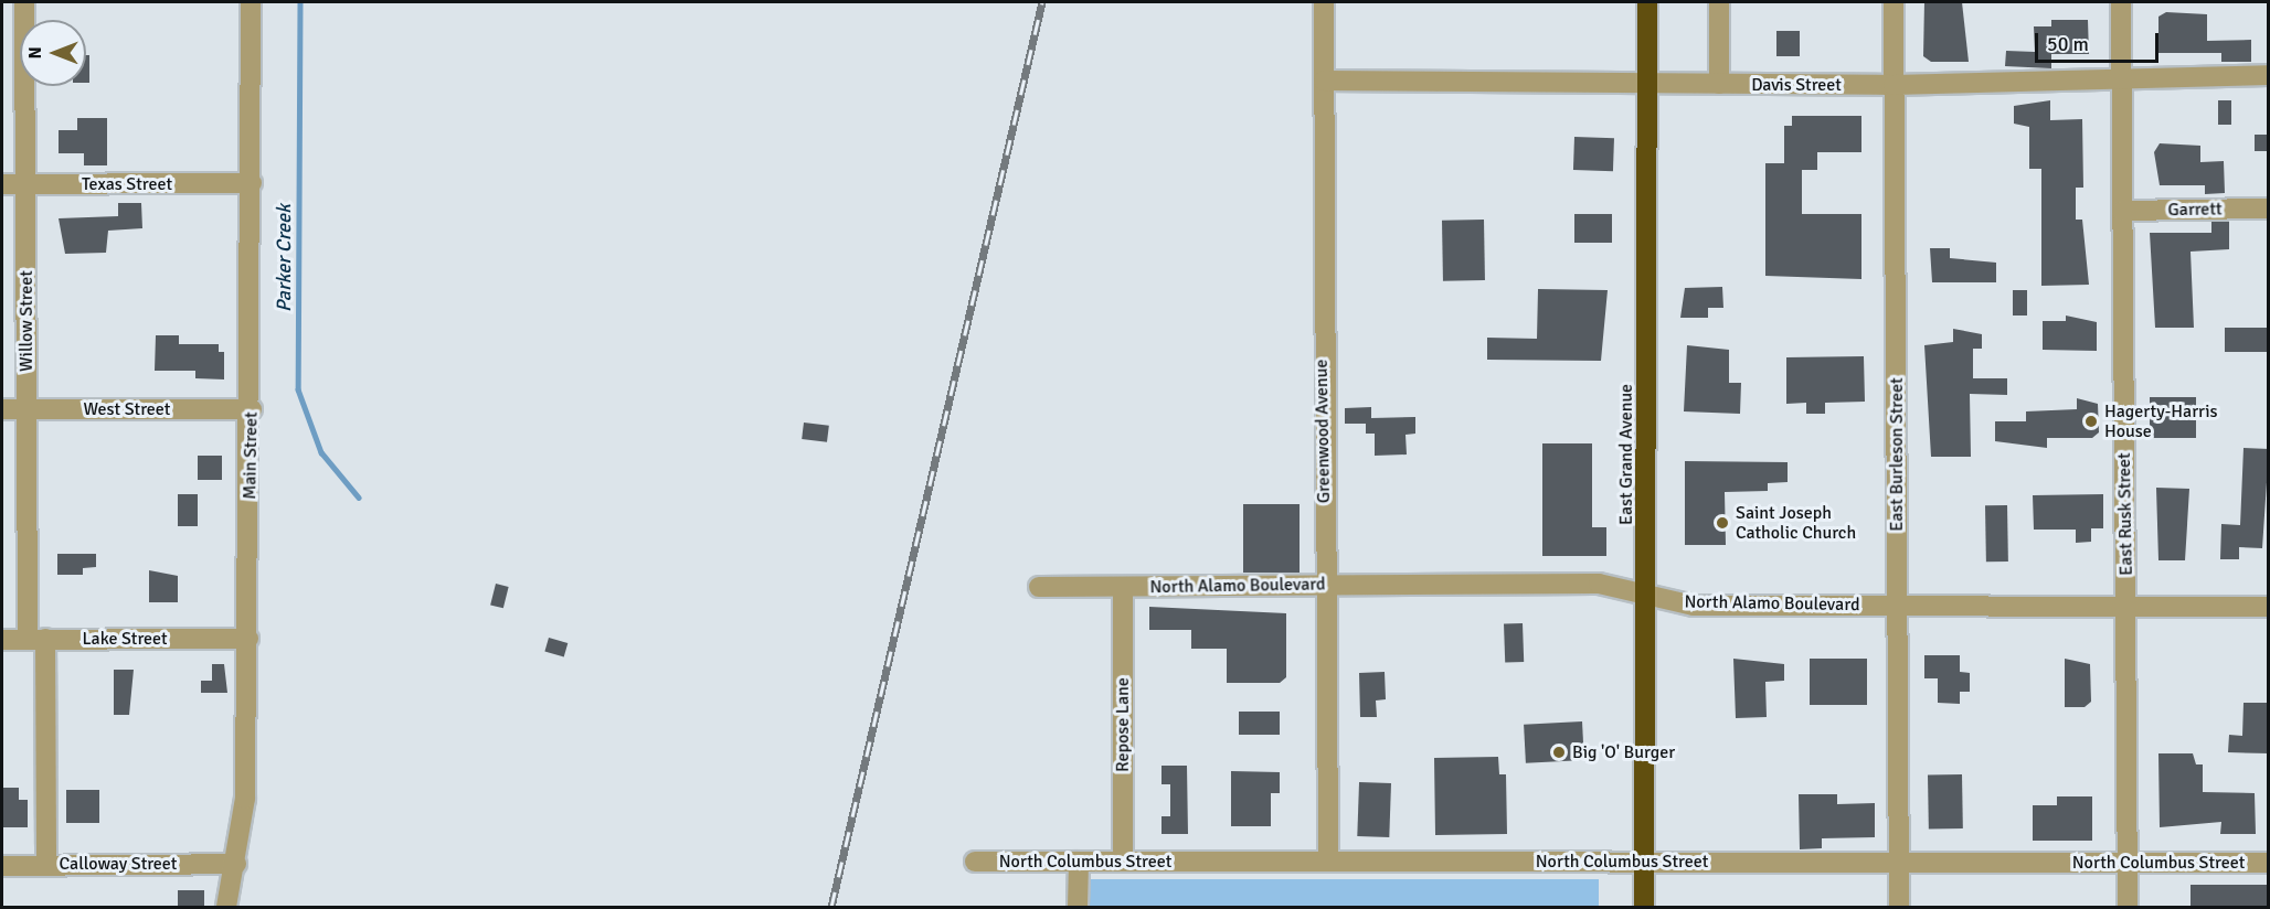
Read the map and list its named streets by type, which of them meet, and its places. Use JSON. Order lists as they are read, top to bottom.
{
  "streets": {
    "highway": ["East Grand Avenue"],
    "street": [
      "Davis Street",
      "Texas Street",
      "Garrett",
      "Willow Street",
      "West Street",
      "Greenwood Avenue",
      "East Burleson Street",
      "Main Street",
      "East Rusk Street",
      "North Alamo Boulevard",
      "Lake Street",
      "Repose Lane",
      "North Columbus Street",
      "Calloway Street"
    ]
  },
  "crossings": [
    ["Davis Street", "Greenwood Avenue"],
    ["Davis Street", "East Grand Avenue"],
    ["Davis Street", "East Burleson Street"],
    ["Davis Street", "East Rusk Street"],
    ["Texas Street", "Willow Street"],
    ["Texas Street", "Main Street"],
    ["Garrett", "East Rusk Street"],
    ["Willow Street", "West Street"],
    ["Willow Street", "Lake Street"],
    ["Willow Street", "Calloway Street"],
    ["West Street", "Main Street"],
    ["Greenwood Avenue", "North Alamo Boulevard"],
    ["Greenwood Avenue", "North Columbus Street"],
    ["East Grand Avenue", "North Alamo Boulevard"],
    ["East Grand Avenue", "North Columbus Street"],
    ["East Burleson Street", "North Alamo Boulevard"],
    ["East Burleson Street", "North Columbus Street"],
    ["Main Street", "Lake Street"],
    ["Main Street", "Calloway Street"],
    ["East Rusk Street", "North Alamo Boulevard"],
    ["East Rusk Street", "North Columbus Street"],
    ["North Alamo Boulevard", "Repose Lane"],
    ["Repose Lane", "North Columbus Street"]
  ],
  "water": ["Parker Creek"],
  "places": ["Hagerty-Harris House", "Saint Joseph Catholic Church", "Big 'O' Burger"],
  "scale_bar": "50 m",
  "north": "left"
}
